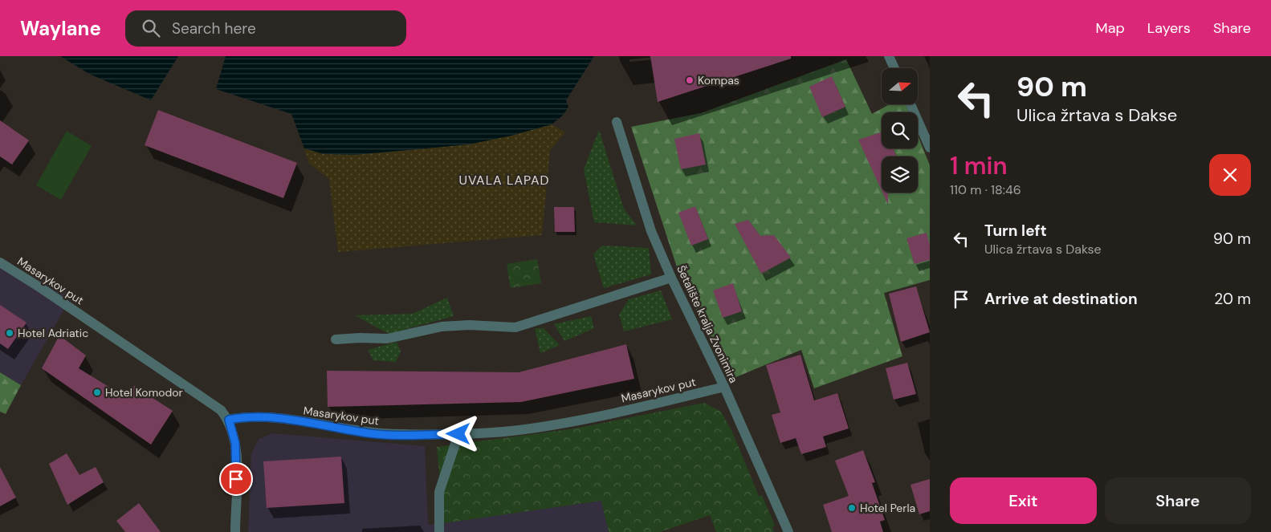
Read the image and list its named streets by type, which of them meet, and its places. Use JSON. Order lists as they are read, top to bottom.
{
  "streets": {
    "street": ["Masarykov put", "Šetalište kralja Zvonimira"]
  },
  "crossings": [
    ["Masarykov put", "Šetalište kralja Zvonimira"]
  ],
  "districts": ["UVALA LAPAD"],
  "places": [
    "Kompas",
    "Hotel Adriatic",
    "Hotel Komodor",
    "Hotel Perla"
  ],
  "north": "right",
  "page": {
    "header": "Waylane",
    "search": "Search here",
    "nav": ["Map", "Layers", "Share"],
    "turn": ["90 m", "Ulica žrtava s Dakse"],
    "heading": ["1 min", "110 m · 18:46"],
    "list": [
      {
        "name": "Turn left",
        "note": "Ulica žrtava s Dakse",
        "value": "90 m"
      },
      {
        "name": "Arrive at destination",
        "value": "20 m"
      }
    ],
    "buttons": ["Exit", "Share"]
  }
}
